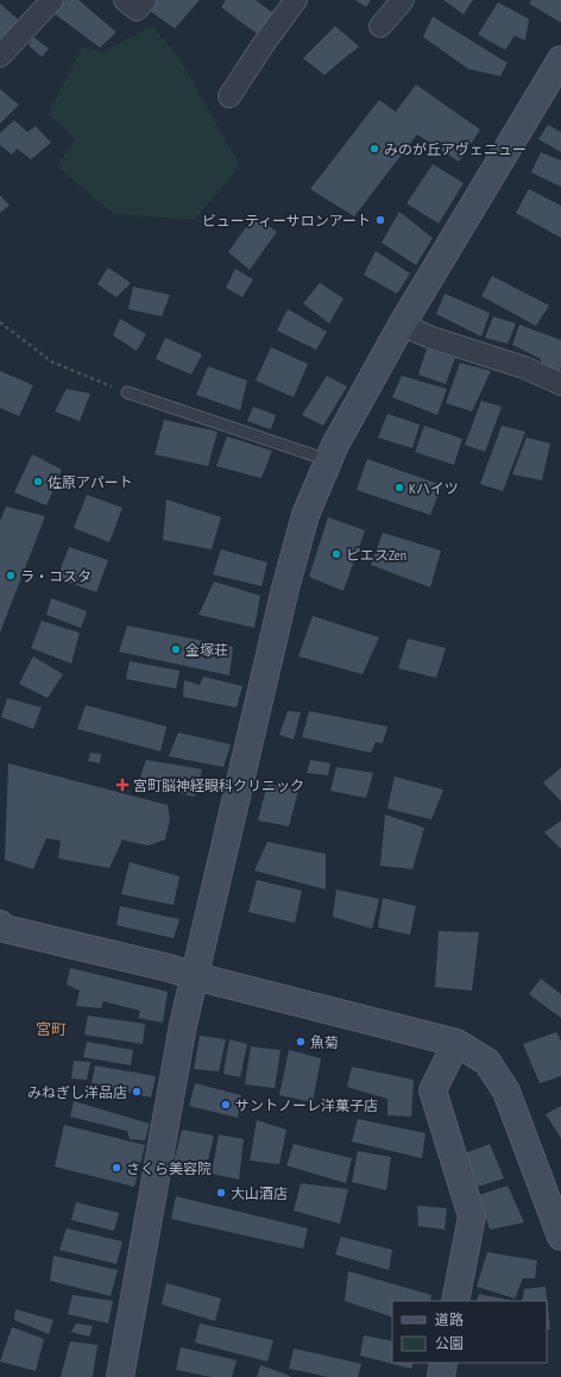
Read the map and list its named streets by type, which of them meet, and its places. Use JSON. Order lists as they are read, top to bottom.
{
  "districts": ["宮町"],
  "places": {
    "other": [
      "みのが丘アヴェニュー",
      "ビューティーサロンアート",
      "佐原アパート",
      "Kハイツ",
      "ピエスZen",
      "ラ・コスタ",
      "金塚荘",
      "魚菊",
      "みねぎし洋品店",
      "サントノーレ洋菓子店",
      "さくら美容院",
      "大山酒店"
    ],
    "health": ["宮町脳神経眼科クリニック"]
  },
  "legend": ["道路", "公園"]
}
